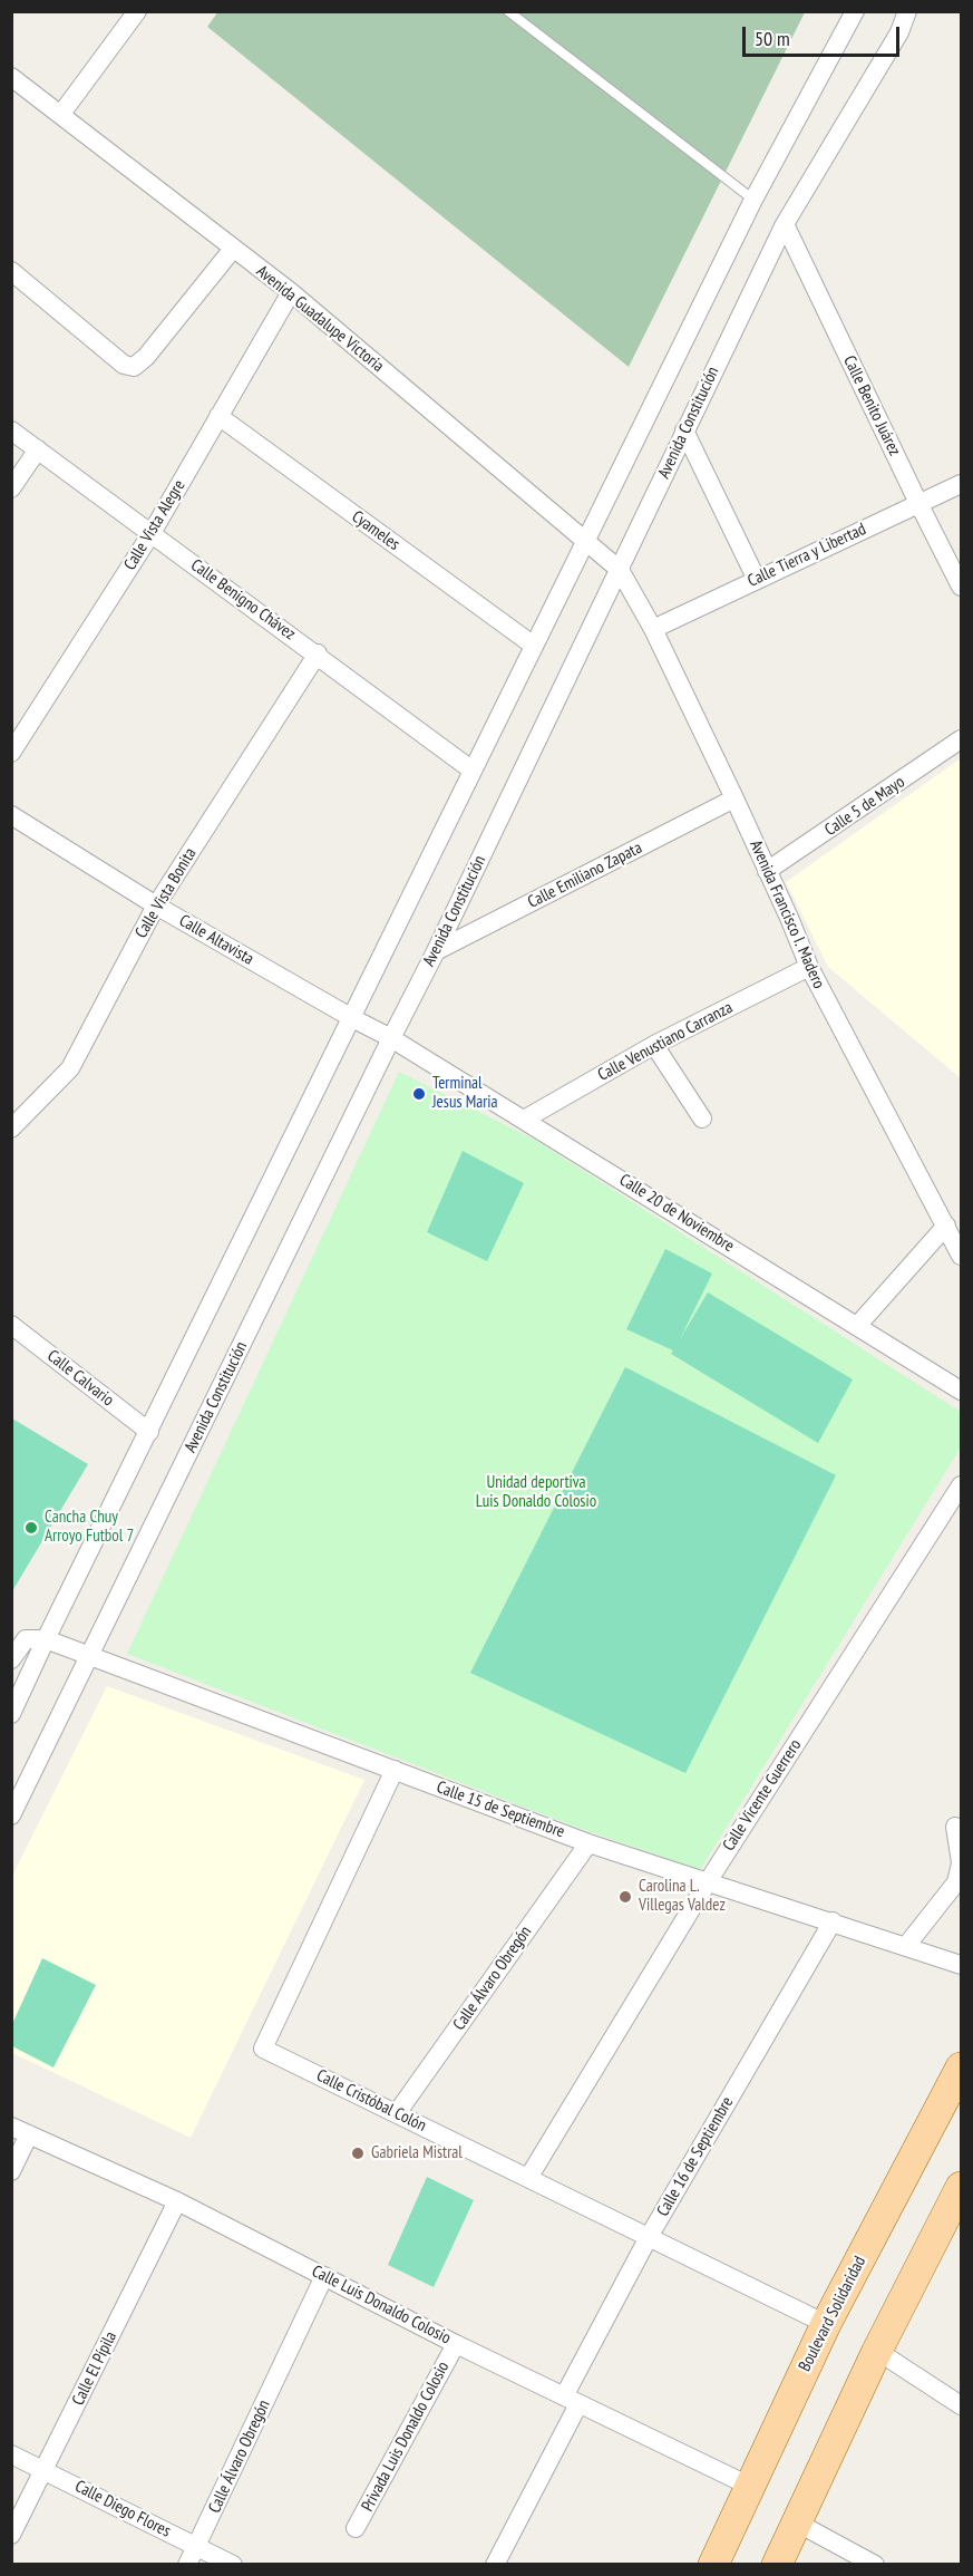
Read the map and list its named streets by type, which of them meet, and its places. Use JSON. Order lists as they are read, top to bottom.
{
  "streets": {
    "main road": ["Boulevard Solidaridad"],
    "street": [
      "Avenida Guadalupe Victoria",
      "Calle Benito Juárez",
      "Avenida Constitución",
      "Calle Vista Alegre",
      "Cyameles",
      "Calle Tierra y Libertad",
      "Calle Benigno Chávez",
      "Calle 5 de Mayo",
      "Calle Emiliano Zapata",
      "Calle Vista Bonita",
      "Avenida Francisco I. Madero",
      "Calle Altavista",
      "Calle Venustiano Carranza",
      "Calle 20 de Noviembre",
      "Calle Calvario",
      "Calle Vicente Guerrero",
      "Calle 15 de Septiembre",
      "Calle Álvaro Obregón",
      "Calle Cristóbal Colón",
      "Calle 16 de Septiembre",
      "Calle Luis Donaldo Colosio",
      "Calle El Pípila",
      "Privada Luis Donaldo Colosio",
      "Calle Diego Flores"
    ]
  },
  "crossings": [
    ["Avenida Guadalupe Victoria", "Avenida Constitución"],
    ["Avenida Guadalupe Victoria", "Calle Vista Alegre"],
    ["Avenida Guadalupe Victoria", "Avenida Francisco I. Madero"],
    ["Calle Benito Juárez", "Avenida Constitución"],
    ["Calle Benito Juárez", "Calle Tierra y Libertad"],
    ["Avenida Constitución", "Calle Emiliano Zapata"],
    ["Avenida Constitución", "Avenida Francisco I. Madero"],
    ["Avenida Constitución", "Calle Altavista"],
    ["Avenida Constitución", "Calle 20 de Noviembre"],
    ["Avenida Constitución", "Calle 15 de Septiembre"],
    ["Calle Vista Alegre", "Cyameles"],
    ["Calle Vista Alegre", "Calle Benigno Chávez"],
    ["Calle Tierra y Libertad", "Avenida Francisco I. Madero"],
    ["Calle Benigno Chávez", "Calle Vista Bonita"],
    ["Calle 5 de Mayo", "Avenida Francisco I. Madero"],
    ["Calle Emiliano Zapata", "Avenida Francisco I. Madero"],
    ["Calle Vista Bonita", "Calle Altavista"],
    ["Avenida Francisco I. Madero", "Calle Venustiano Carranza"],
    ["Calle Altavista", "Calle 20 de Noviembre"],
    ["Calle Venustiano Carranza", "Calle 20 de Noviembre"],
    ["Calle Vicente Guerrero", "Calle 15 de Septiembre"],
    ["Calle Vicente Guerrero", "Calle Cristóbal Colón"],
    ["Calle 15 de Septiembre", "Calle Álvaro Obregón"],
    ["Calle 15 de Septiembre", "Calle Cristóbal Colón"],
    ["Calle 15 de Septiembre", "Calle 16 de Septiembre"],
    ["Calle Álvaro Obregón", "Calle Cristóbal Colón"],
    ["Calle Álvaro Obregón", "Calle Luis Donaldo Colosio"],
    ["Calle Álvaro Obregón", "Calle Diego Flores"],
    ["Calle Cristóbal Colón", "Calle 16 de Septiembre"],
    ["Calle Cristóbal Colón", "Boulevard Solidaridad"],
    ["Calle 16 de Septiembre", "Calle Luis Donaldo Colosio"],
    ["Calle Luis Donaldo Colosio", "Boulevard Solidaridad"],
    ["Calle Luis Donaldo Colosio", "Calle El Pípila"],
    ["Calle Luis Donaldo Colosio", "Privada Luis Donaldo Colosio"],
    ["Calle El Pípila", "Calle Diego Flores"]
  ],
  "parks": ["Unidad deportiva Luis Donaldo Colosio"],
  "places": [
    "Terminal Jesus Maria",
    "Cancha Chuy Arroyo Futbol 7",
    "Carolina L. Villegas Valdez",
    "Gabriela Mistral"
  ],
  "scale_bar": "50 m"
}
